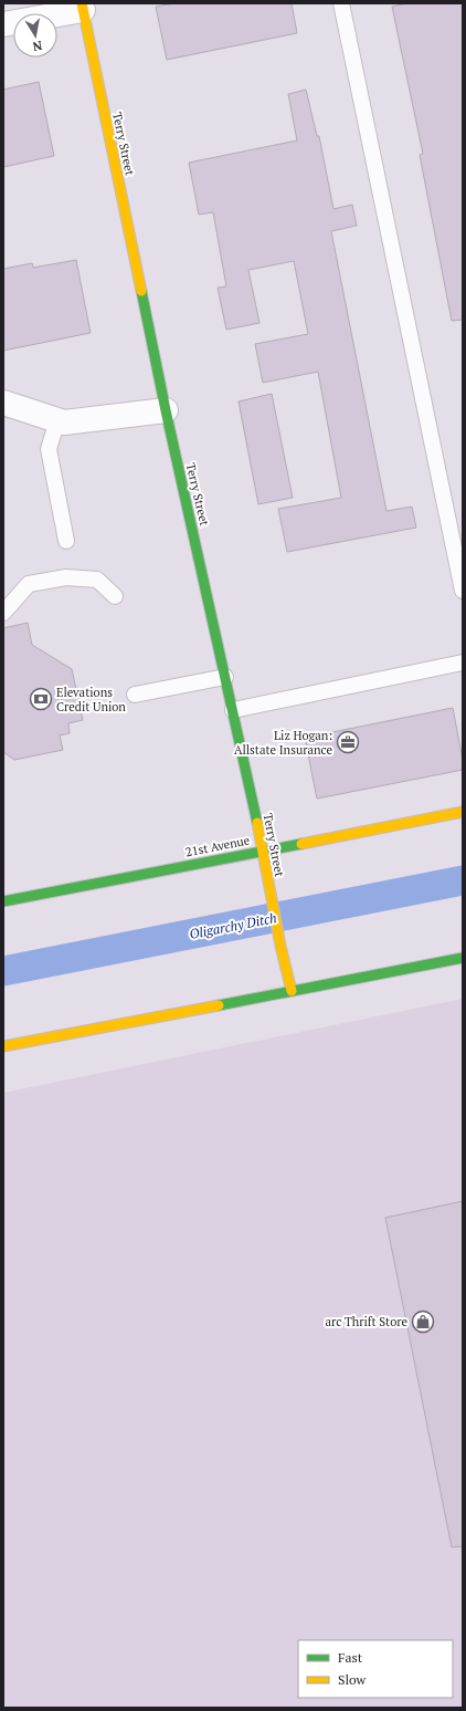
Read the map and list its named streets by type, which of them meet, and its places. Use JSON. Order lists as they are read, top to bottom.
{
  "streets": {
    "street": ["Terry Street", "21st Avenue"]
  },
  "crossings": [
    ["Terry Street", "21st Avenue"]
  ],
  "water": ["Oligarchy Ditch"],
  "places": {
    "bank": ["Elevations Credit Union"],
    "office": ["Liz Hogan: Allstate Insurance"],
    "shop": ["arc Thrift Store"]
  },
  "legend": ["Fast", "Slow"],
  "north": "bottom"
}
